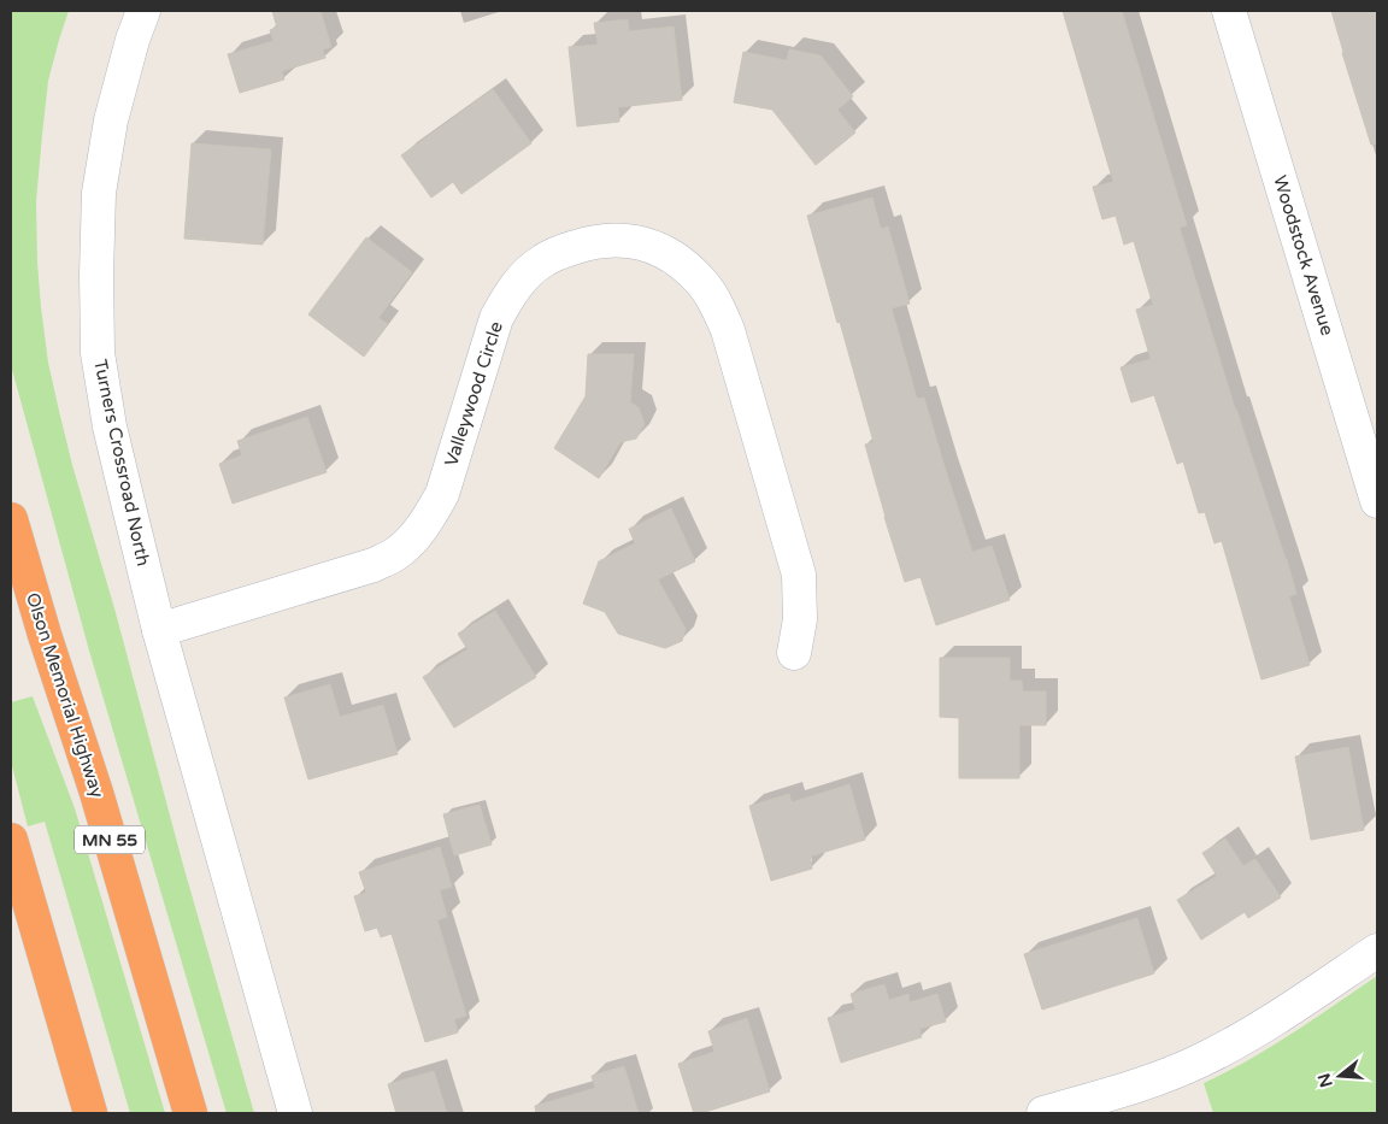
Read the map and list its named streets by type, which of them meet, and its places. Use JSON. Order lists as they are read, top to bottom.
{
  "streets": {
    "highway": ["Olson Memorial Highway", "MN 55"],
    "street": ["Woodstock Avenue", "Valleywood Circle", "Turners Crossroad North"]
  },
  "crossings": [
    ["Valleywood Circle", "Turners Crossroad North"]
  ],
  "north": "left"
}
